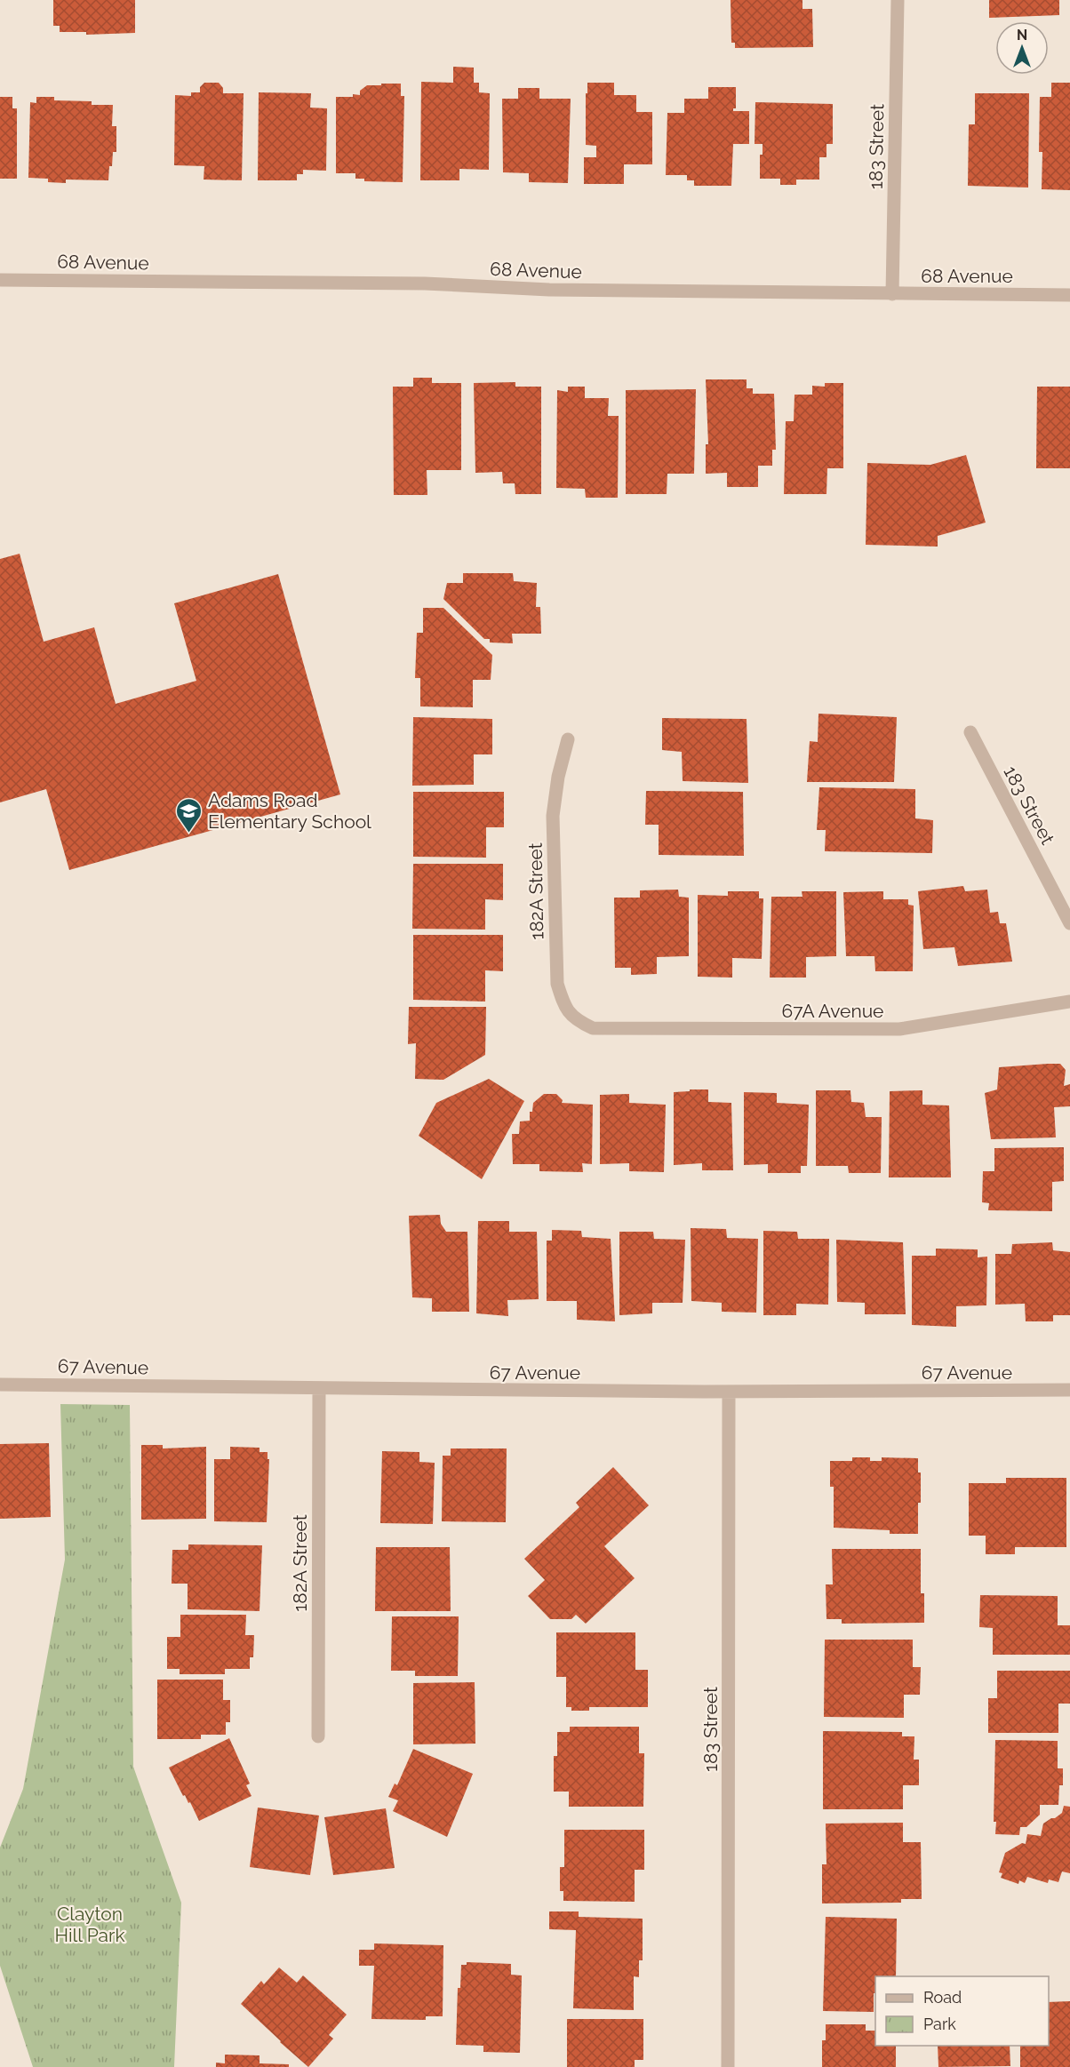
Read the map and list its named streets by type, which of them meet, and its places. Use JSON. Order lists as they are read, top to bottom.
{
  "streets": {
    "street": [
      "183 Street",
      "68 Avenue",
      "182A Street",
      "67A Avenue",
      "67 Avenue"
    ]
  },
  "crossings": [
    ["183 Street", "68 Avenue"],
    ["183 Street", "67 Avenue"],
    ["182A Street", "67A Avenue"],
    ["182A Street", "67 Avenue"]
  ],
  "parks": ["Clayton Hill Park"],
  "places": {
    "school or university": ["Adams Road Elementary School"]
  },
  "legend": ["Road", "Park"],
  "north": "top"
}
